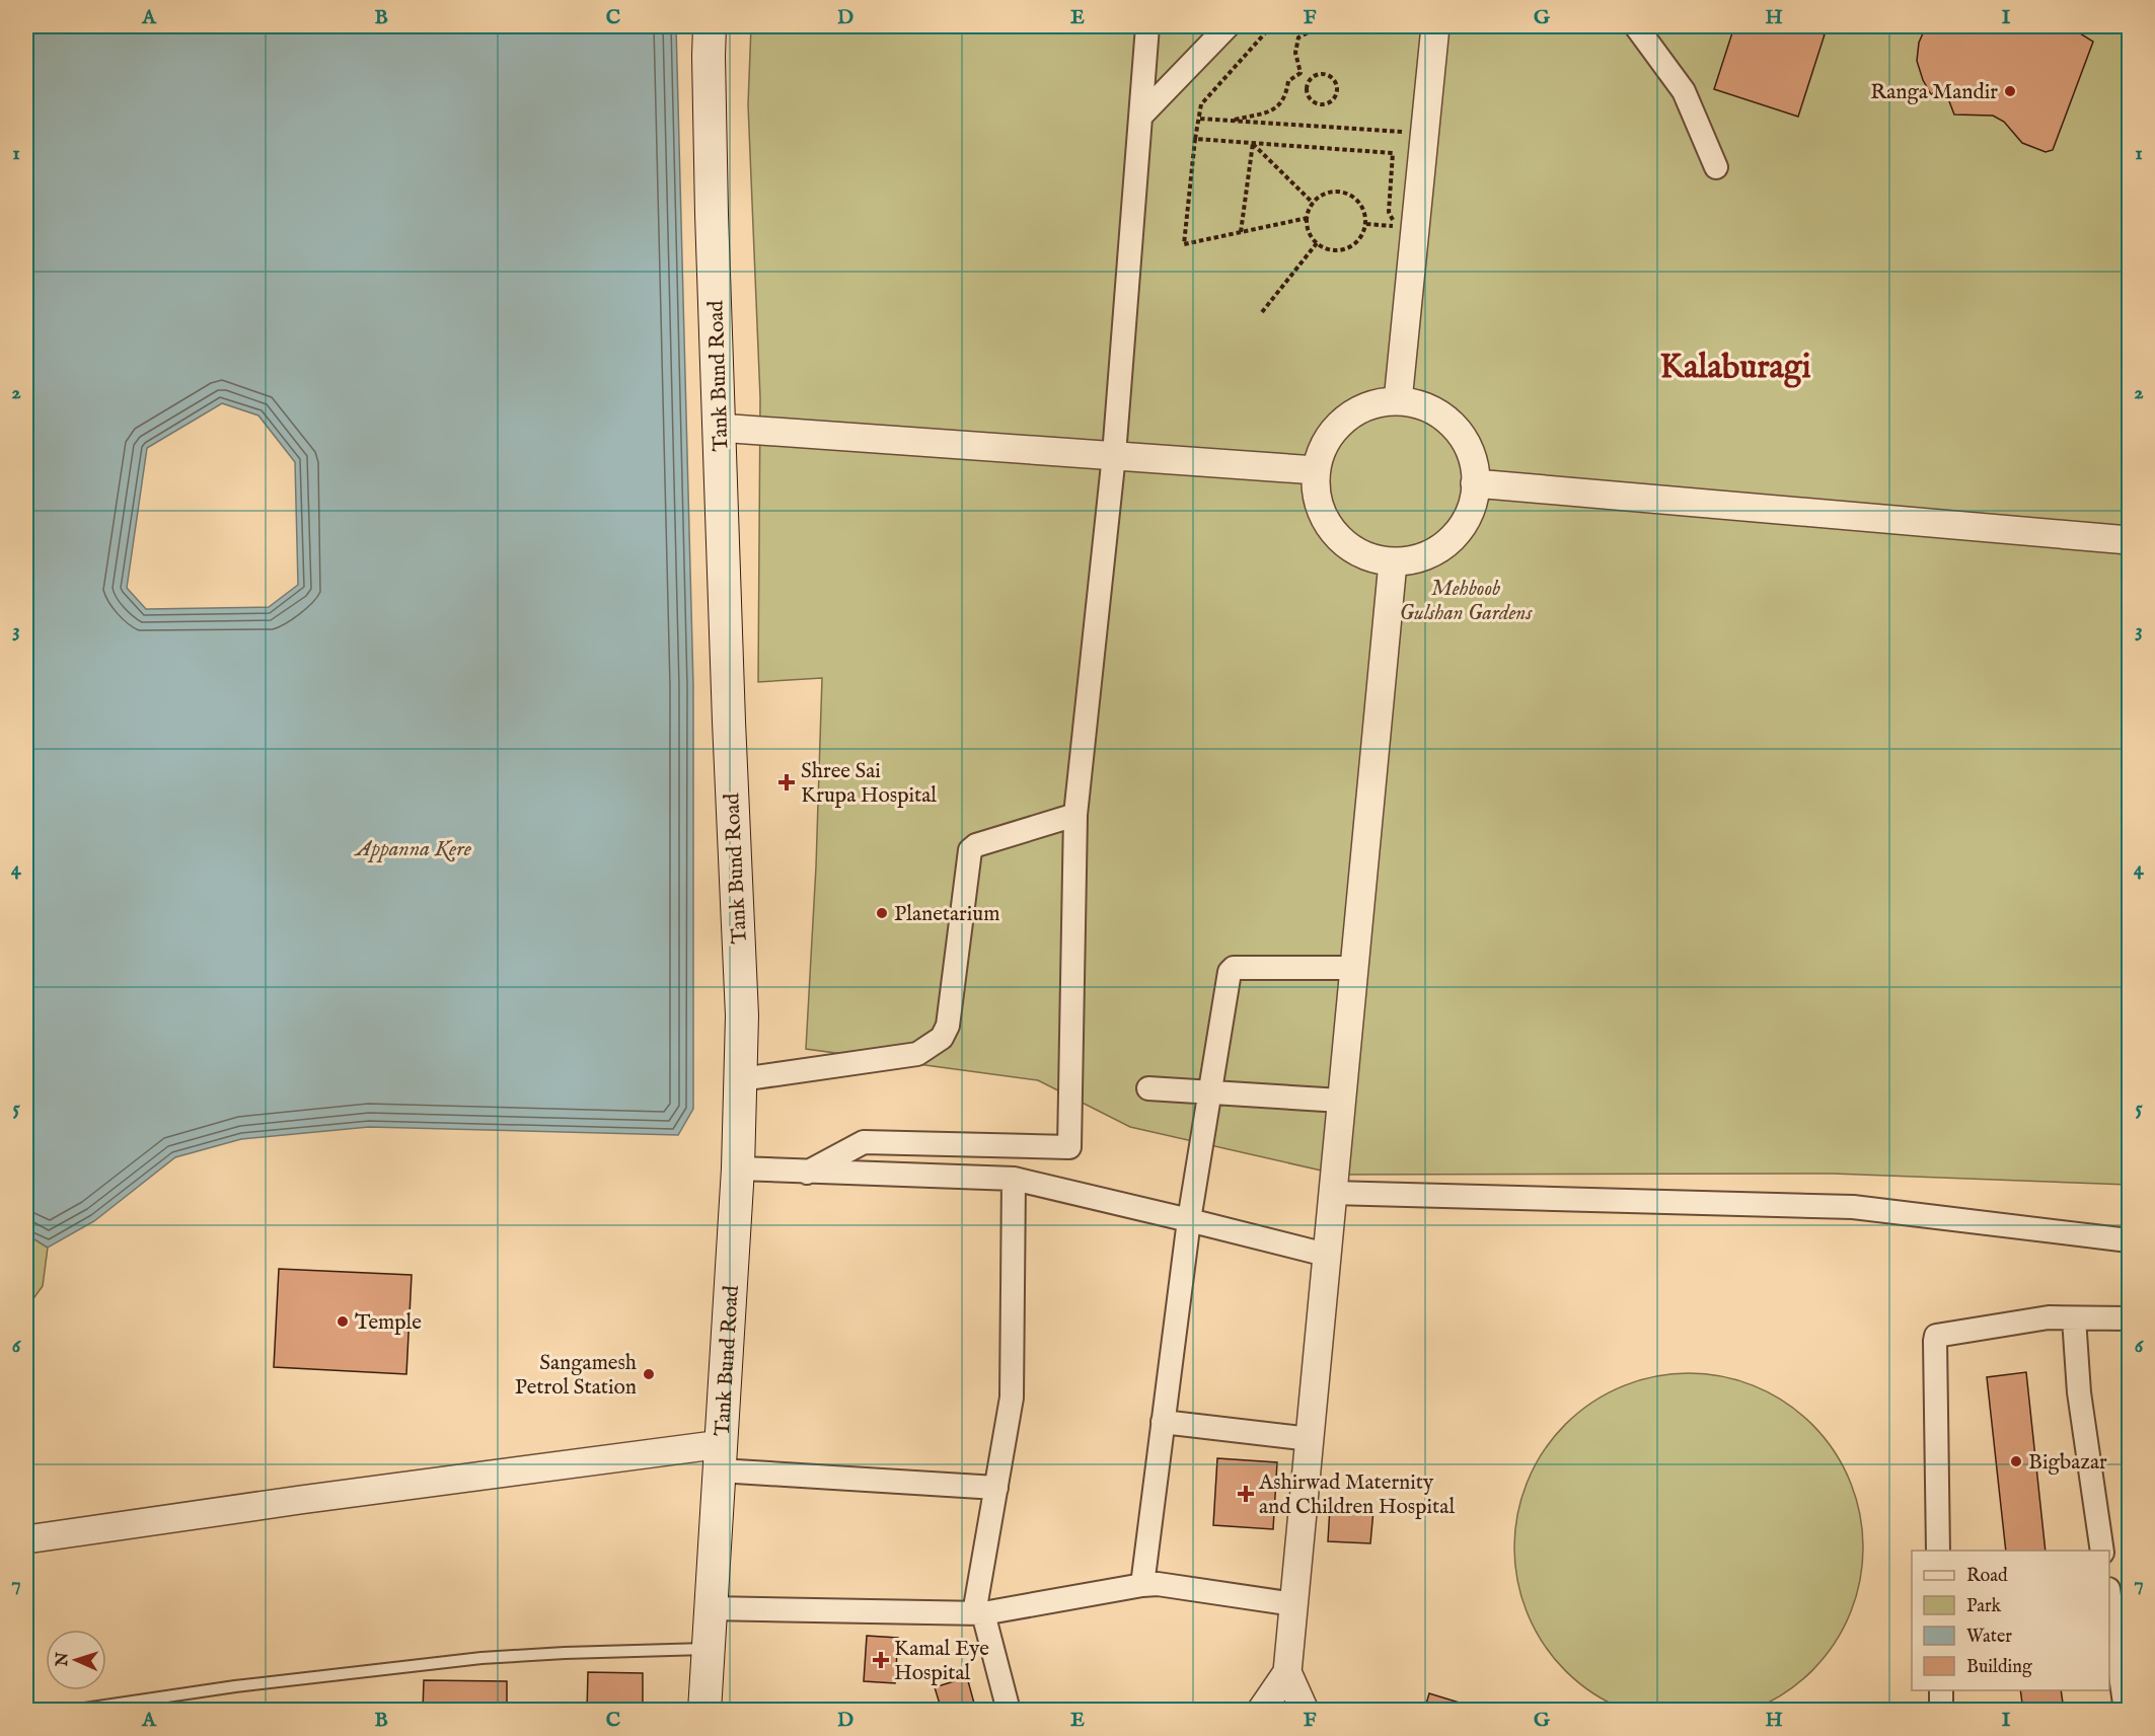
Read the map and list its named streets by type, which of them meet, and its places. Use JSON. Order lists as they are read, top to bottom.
{
  "streets": {
    "main road": ["Tank Bund Road"]
  },
  "districts": ["Kalaburagi"],
  "water": ["Appanna Kere"],
  "parks": ["Mehboob Gulshan Gardens"],
  "places": {
    "other": [
      "Ranga Mandir",
      "Planetarium",
      "Temple",
      "Sangamesh Petrol Station",
      "Bigbazar"
    ],
    "health": ["Shree Sai Krupa Hospital", "Ashirwad Maternity and Children Hospital", "Kamal Eye Hospital"]
  },
  "legend": [
    "Road",
    "Park",
    "Water",
    "Building"
  ],
  "north": "left",
  "grid": {
    "columns": [
      "A",
      "B",
      "C",
      "D",
      "E",
      "F",
      "G",
      "H",
      "I"
    ],
    "rows": [
      "1",
      "2",
      "3",
      "4",
      "5",
      "6",
      "7"
    ]
  }
}
